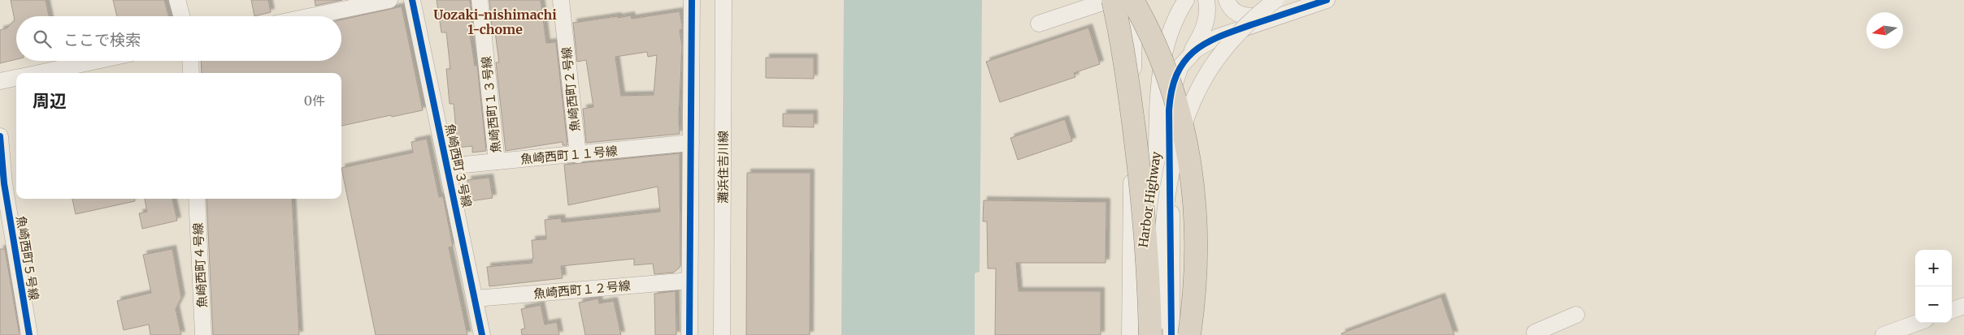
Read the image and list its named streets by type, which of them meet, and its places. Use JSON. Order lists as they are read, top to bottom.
{
  "streets": {
    "street": [
      "魚崎西町２号線",
      "魚崎西町１３号線",
      "魚崎西町１１号線",
      "魚崎西町３号線",
      "灘浜住吉川線",
      "Harbor Highway",
      "魚崎西町５号線",
      "魚崎西町４号線",
      "魚崎西町１２号線"
    ]
  },
  "crossings": [
    ["魚崎西町２号線", "魚崎西町１１号線"],
    ["魚崎西町１３号線", "魚崎西町１１号線"],
    ["魚崎西町１１号線", "魚崎西町３号線"],
    ["魚崎西町３号線", "魚崎西町１２号線"]
  ],
  "districts": ["Uozaki-nishimachi 1-chome"],
  "north": "left",
  "page": {
    "search": "ここで検索",
    "heading": ["周辺", "0件"],
    "map_buttons": ["+", "−"]
  }
}
